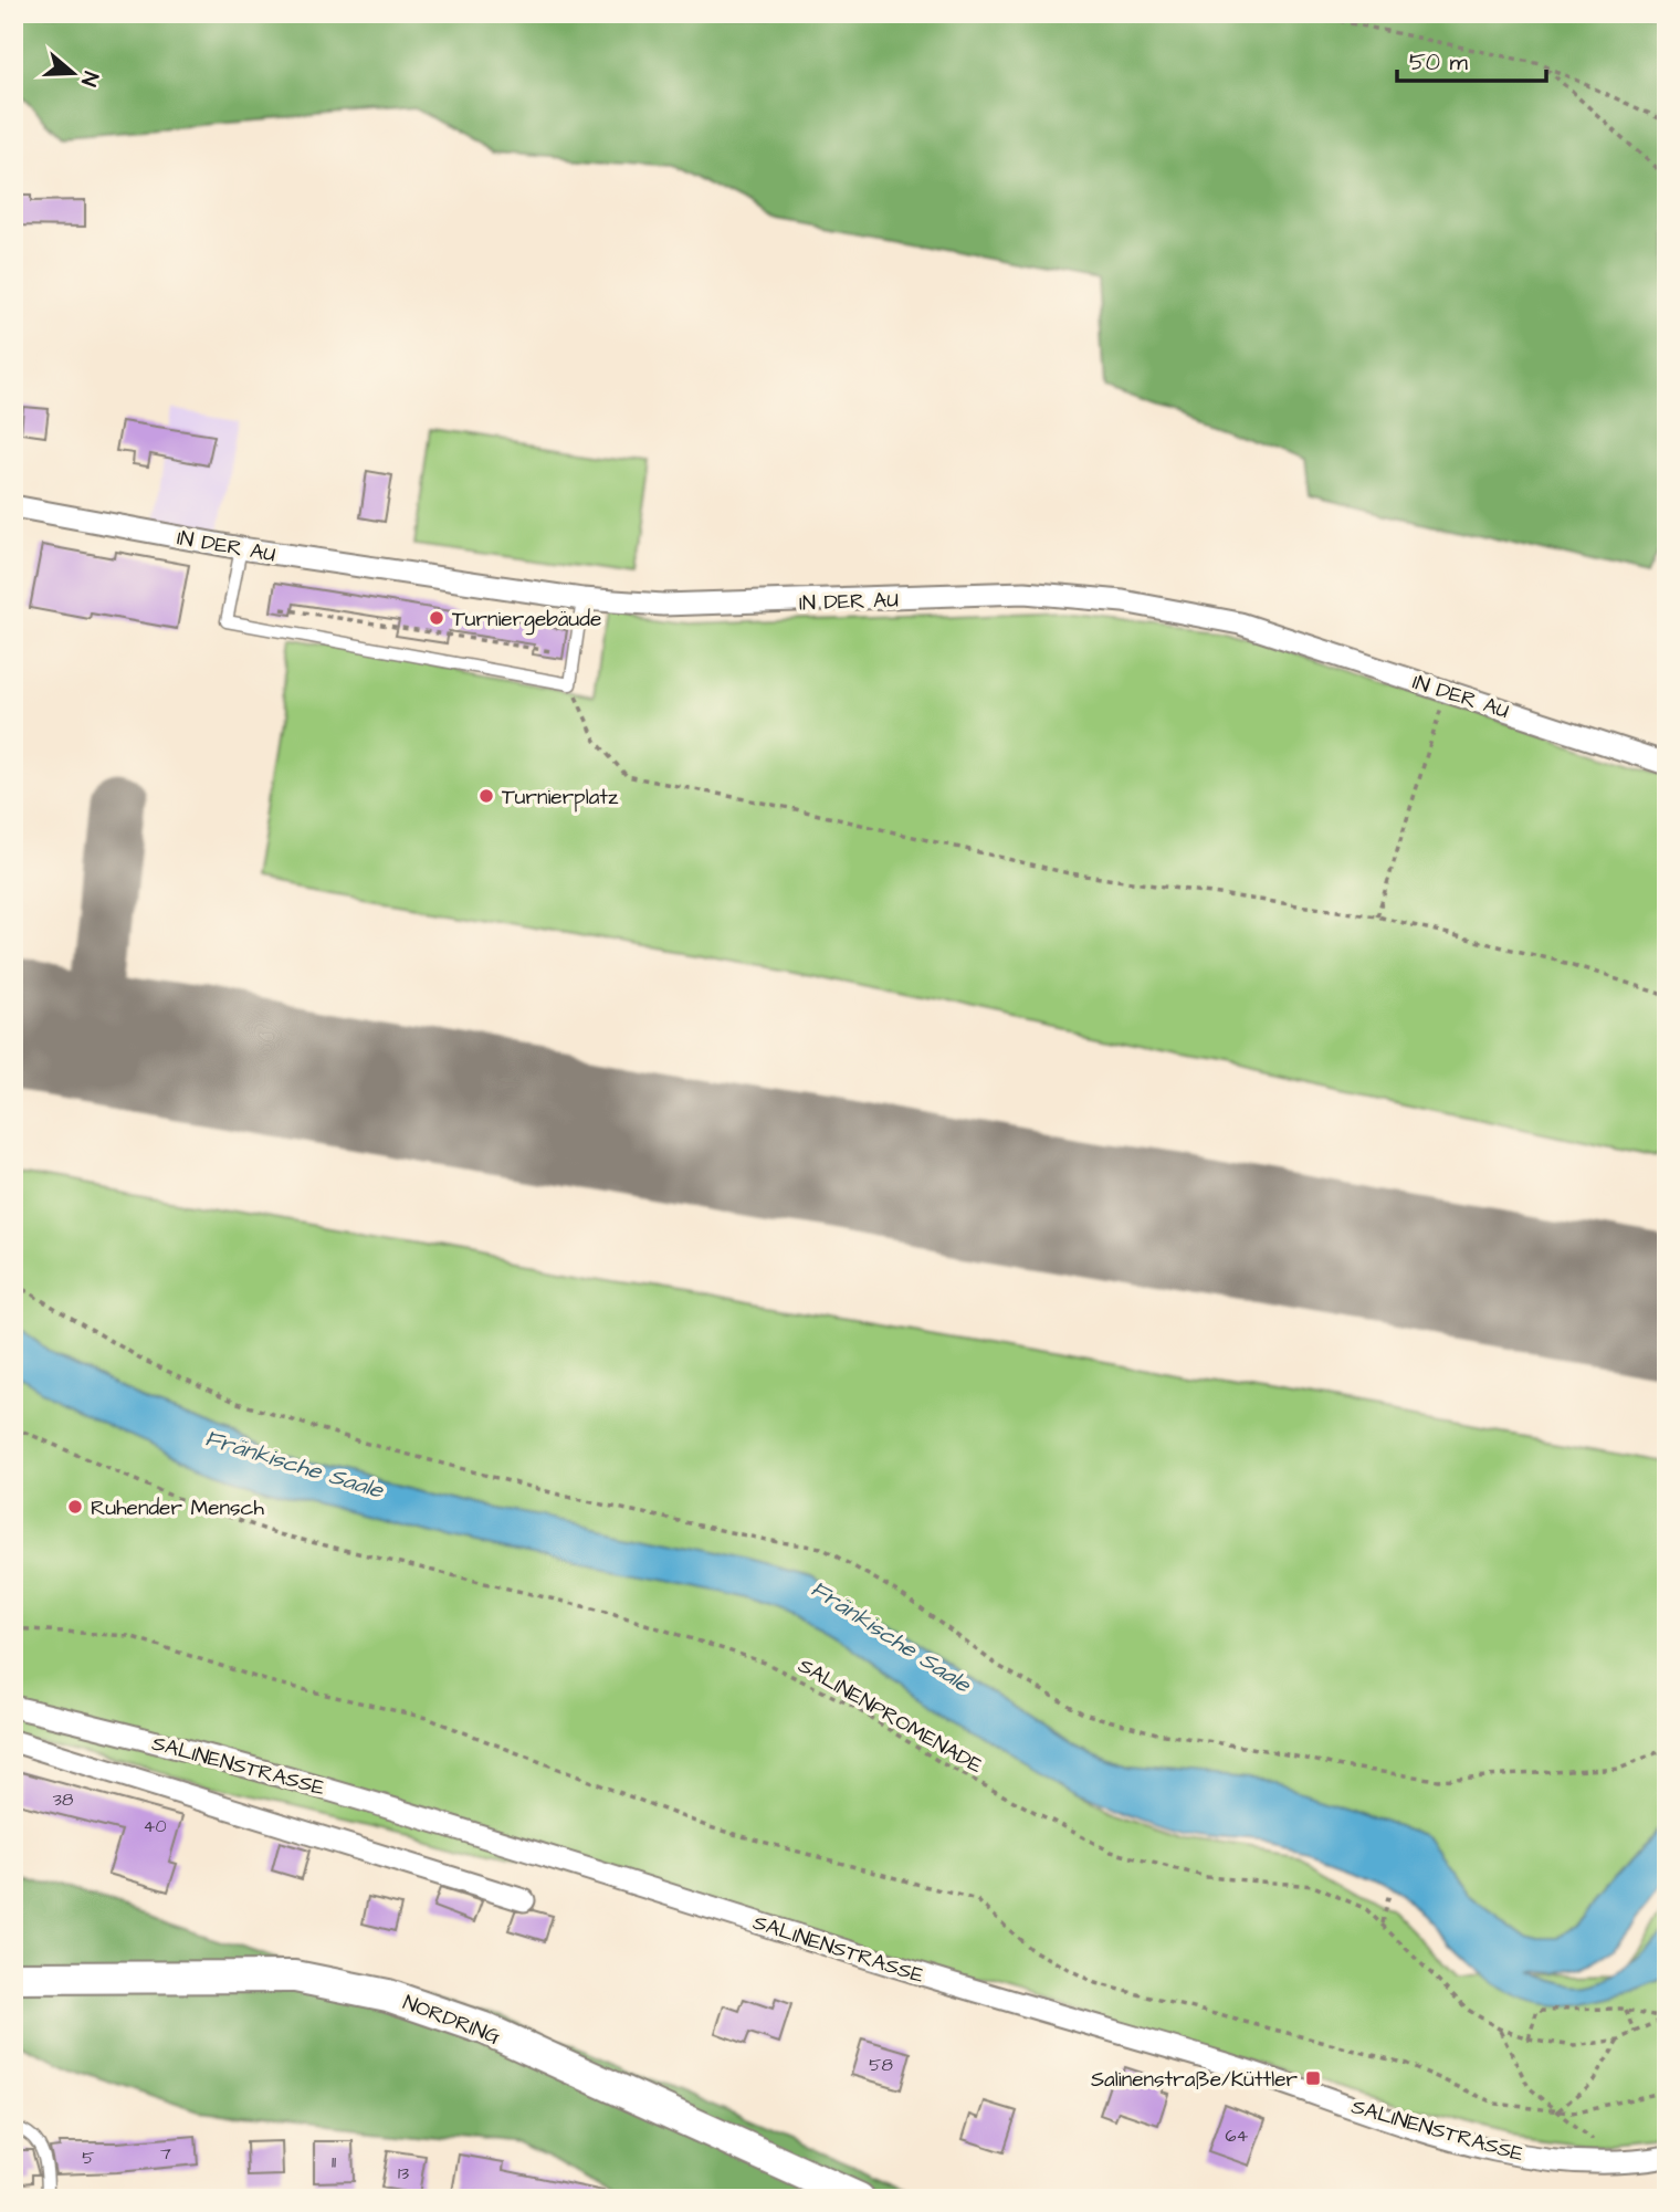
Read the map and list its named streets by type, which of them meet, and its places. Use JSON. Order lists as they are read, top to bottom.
{
  "streets": {
    "main road": ["NORDRING"],
    "street": ["IN DER AU", "SALINENSTRASSE"],
    "path": ["SALINENPROMENADE"]
  },
  "water": ["Fränkische Saale"],
  "places": {
    "other": ["Turniergebäude", "Turnierplatz", "Ruhender Mensch"],
    "transit": ["Salinenstraße/Küttler"]
  },
  "house_numbers": [
    "38",
    "40",
    "58",
    "64",
    "7",
    "5",
    "11",
    "13"
  ],
  "scale_bar": "50 m",
  "north": "right"
}
